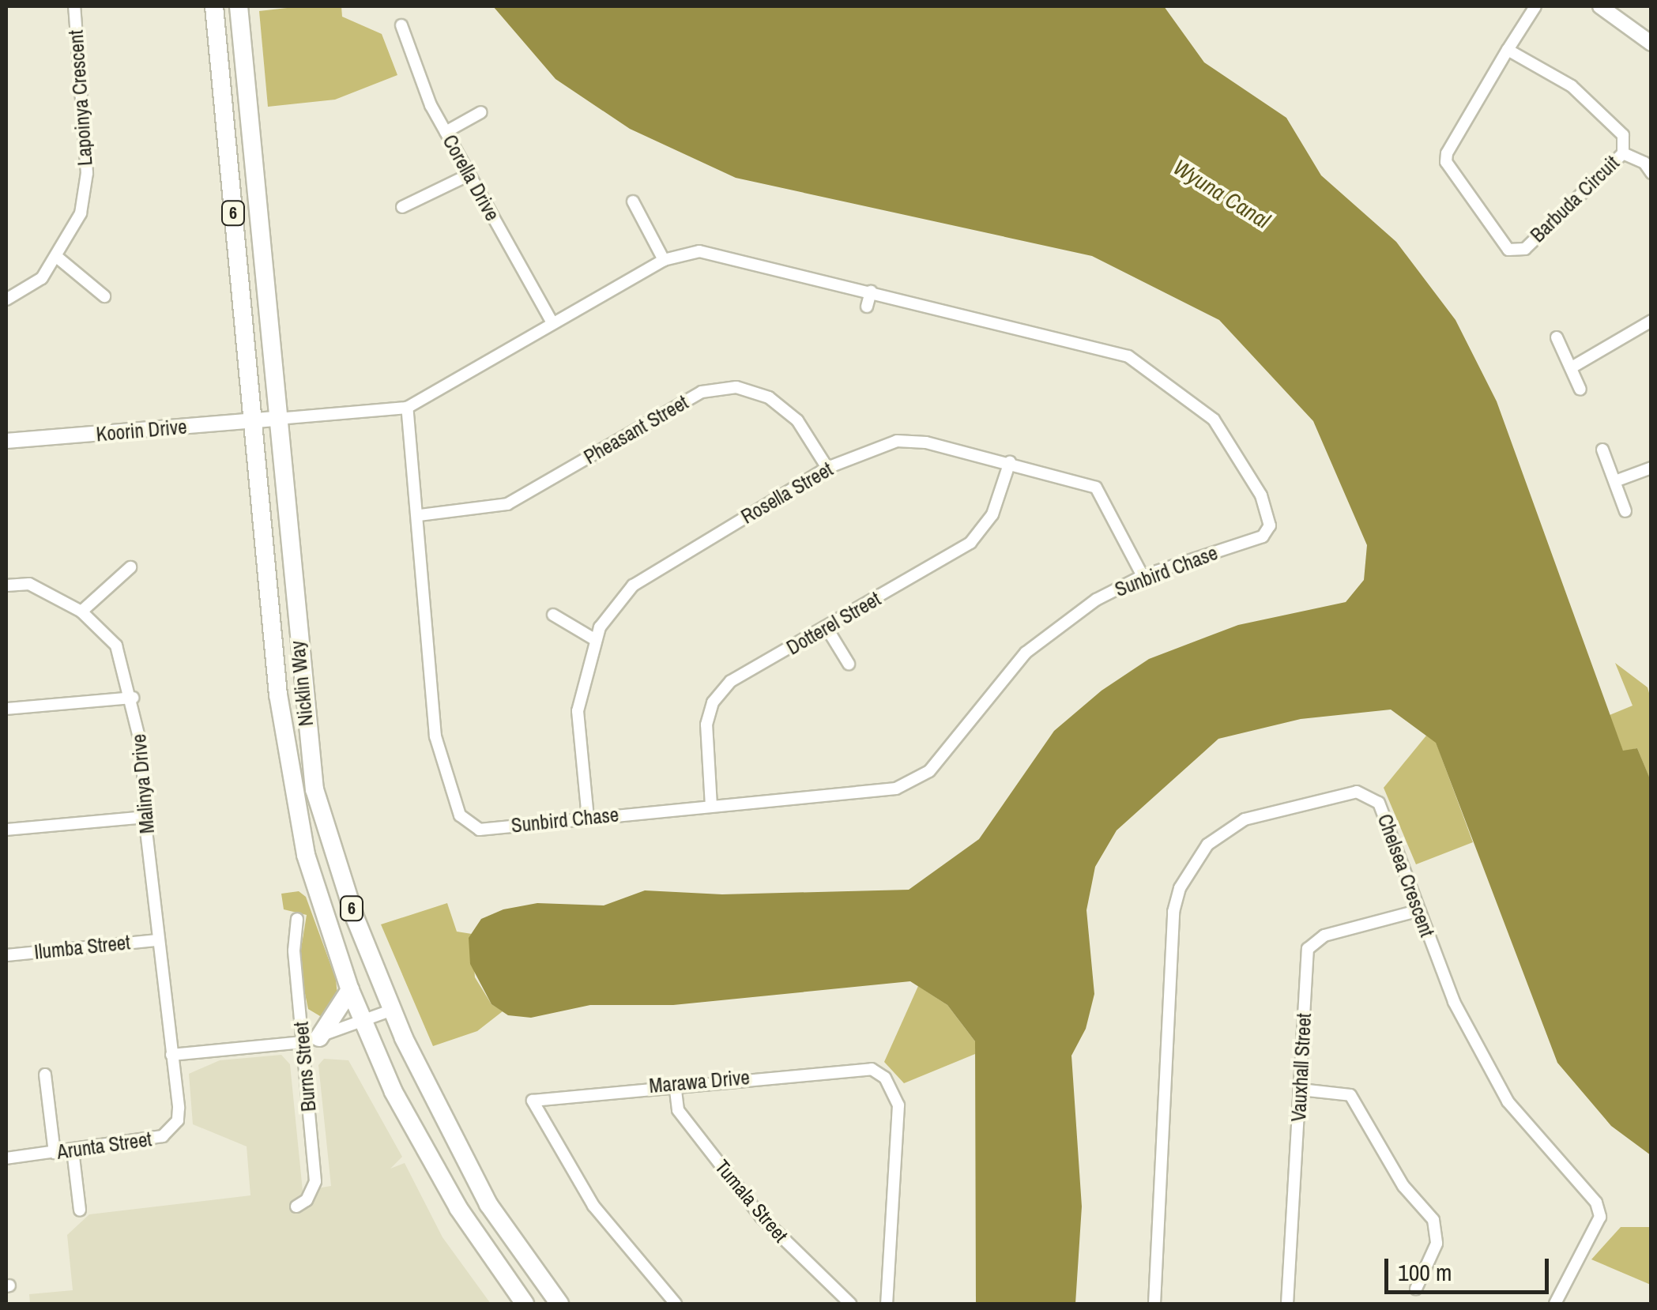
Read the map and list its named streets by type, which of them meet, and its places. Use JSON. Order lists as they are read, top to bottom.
{
  "streets": {
    "highway": ["6", "Nicklin Way"],
    "street": [
      "Lapoinya Crescent",
      "Corella Drive",
      "Barbuda Circuit",
      "Pheasant Street",
      "Koorin Drive",
      "Rosella Street",
      "Sunbird Chase",
      "Dotterel Street",
      "Malinya Drive",
      "Chelsea Crescent",
      "Ilumba Street",
      "Burns Street",
      "Vauxhall Street",
      "Marawa Drive",
      "Arunta Street",
      "Tumala Street"
    ]
  },
  "crossings": [
    ["Corella Drive", "Sunbird Chase"],
    ["Pheasant Street", "Rosella Street"],
    ["Pheasant Street", "Sunbird Chase"],
    ["Koorin Drive", "Sunbird Chase"],
    ["Koorin Drive", "Nicklin Way"],
    ["Rosella Street", "Sunbird Chase"],
    ["Rosella Street", "Dotterel Street"],
    ["Sunbird Chase", "Dotterel Street"],
    ["Sunbird Chase", "Nicklin Way"],
    ["Malinya Drive", "Ilumba Street"],
    ["Malinya Drive", "Arunta Street"],
    ["Chelsea Crescent", "Vauxhall Street"],
    ["Marawa Drive", "Tumala Street"]
  ],
  "water": ["Wyuna Canal"],
  "scale_bar": "100 m"
}
